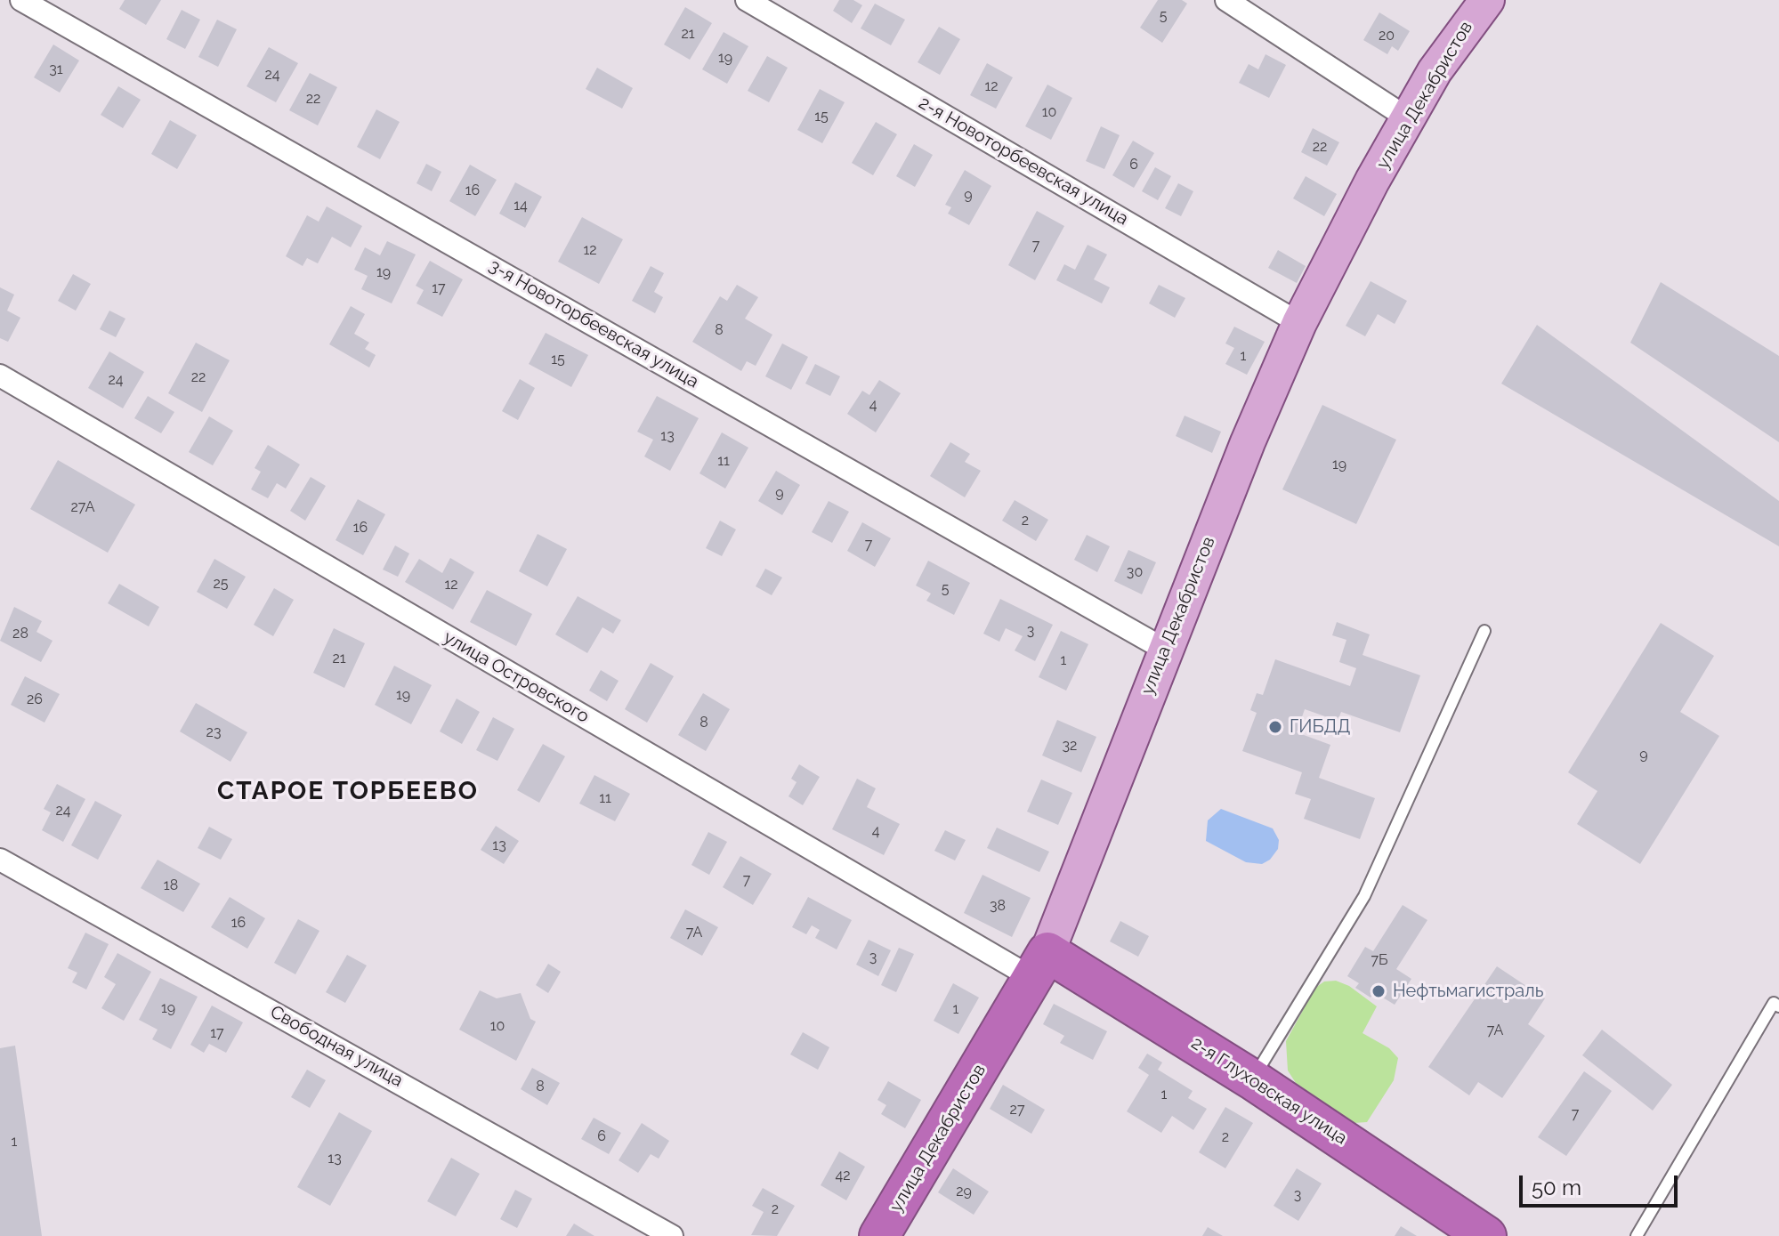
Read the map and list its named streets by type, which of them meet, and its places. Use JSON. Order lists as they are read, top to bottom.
{
  "streets": {
    "highway": ["улица Декабристов", "2-я Глуховская улица"],
    "street": [
      "2-я Новоторбеевская улица",
      "3-я Новоторбеевская улица",
      "улица Островского",
      "Свободная улица"
    ]
  },
  "crossings": [
    ["улица Декабристов", "2-я Новоторбеевская улица"],
    ["улица Декабристов", "3-я Новоторбеевская улица"],
    ["улица Декабристов", "улица Островского"],
    ["улица Декабристов", "2-я Глуховская улица"],
    ["улица Островского", "2-я Глуховская улица"]
  ],
  "districts": ["СТАРОЕ ТОРБЕЕВО"],
  "places": ["ГИБДД", "Нефтьмагистраль"],
  "house_numbers": [
    "5",
    "21",
    "20",
    "19",
    "31",
    "24",
    "12",
    "22",
    "10",
    "15",
    "22",
    "6",
    "16",
    "9",
    "14",
    "7",
    "12",
    "19",
    "17",
    "8",
    "1",
    "15",
    "22",
    "24",
    "4",
    "13",
    "11",
    "19",
    "9",
    "27А",
    "2",
    "16",
    "7",
    "30",
    "25",
    "12",
    "5",
    "3",
    "28",
    "21",
    "1",
    "19",
    "26",
    "8",
    "23",
    "32",
    "9",
    "11",
    "24",
    "4",
    "13",
    "7",
    "18",
    "38",
    "16",
    "7А",
    "3",
    "7Б",
    "19",
    "1",
    "10",
    "7А",
    "17",
    "8",
    "1",
    "27",
    "7",
    "6",
    "2",
    "1",
    "13",
    "42",
    "29",
    "3",
    "2"
  ],
  "scale_bar": "50 m"
}
